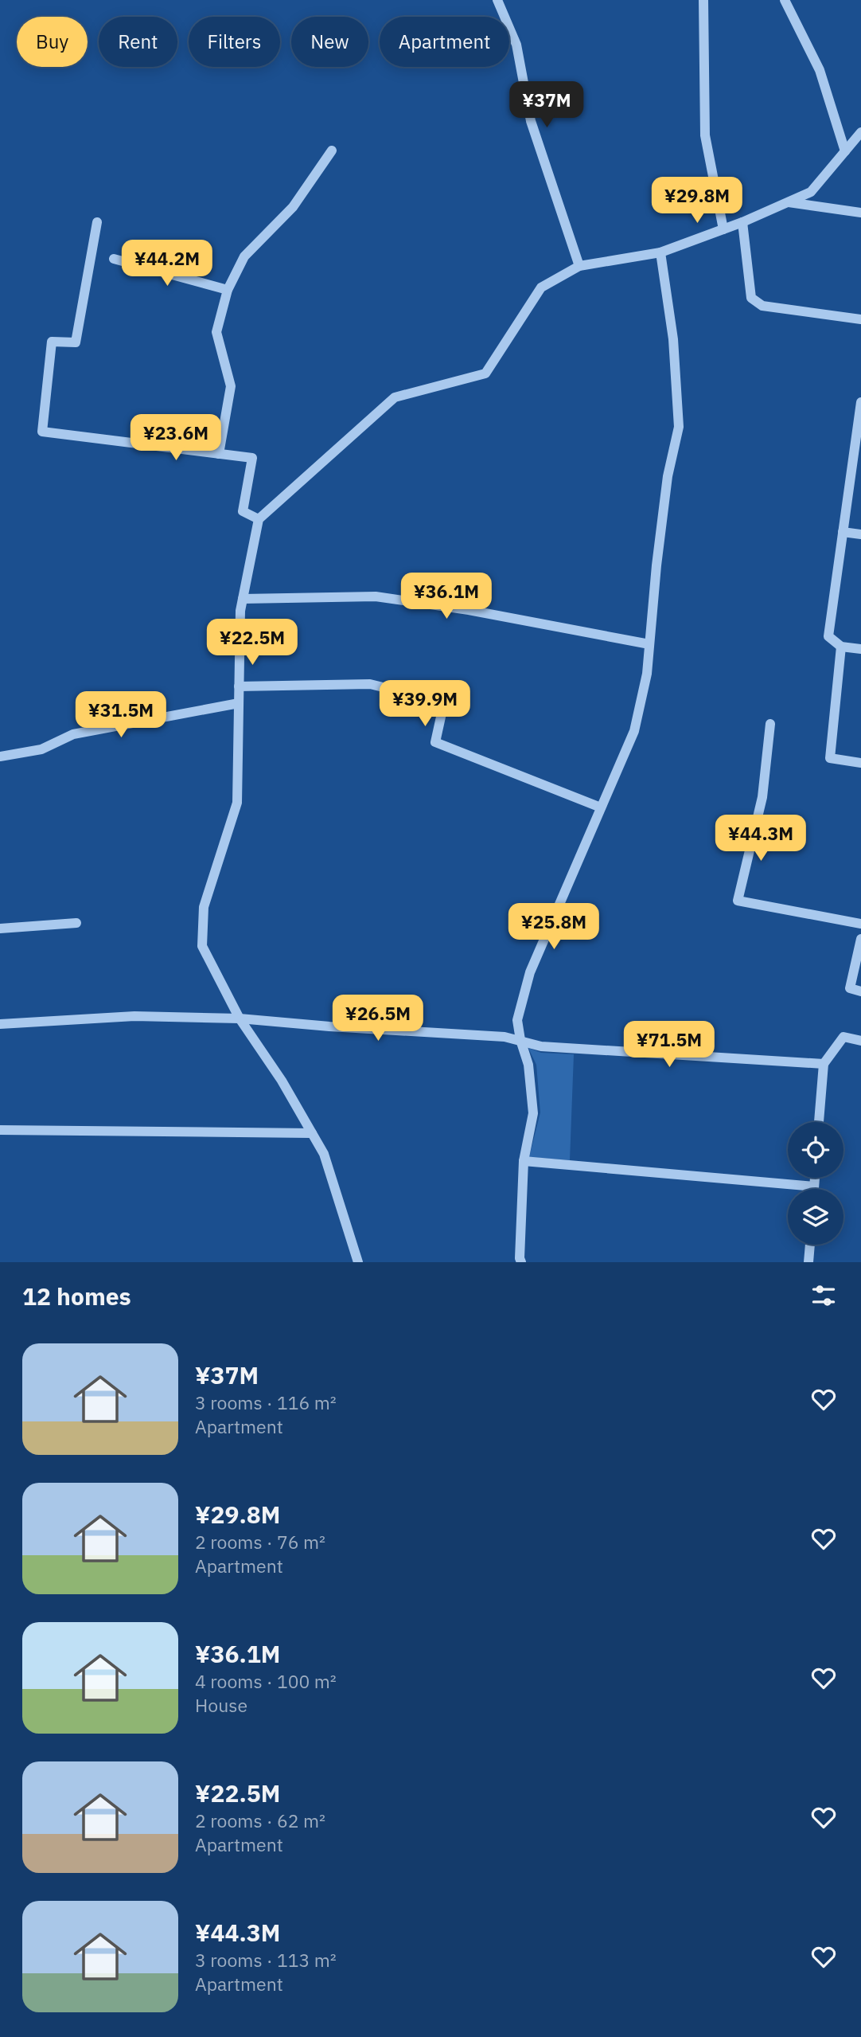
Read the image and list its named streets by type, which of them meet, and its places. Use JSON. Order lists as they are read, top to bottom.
{
  "page": {
    "chip": [
      "Buy",
      "Rent",
      "Filters",
      "New",
      "Apartment"
    ],
    "price": [
      "¥37M",
      "¥29.8M",
      "¥44.2M",
      "¥23.6M",
      "¥36.1M",
      "¥22.5M",
      "¥39.9M",
      "¥31.5M",
      "¥44.3M",
      "¥25.8M",
      "¥26.5M",
      "¥71.5M"
    ],
    "heading": "12 homes",
    "list": [
      {
        "name": "¥37M",
        "note": "3 rooms · 116 m² · Apartment"
      },
      {
        "name": "¥29.8M",
        "note": "2 rooms · 76 m² · Apartment"
      },
      {
        "name": "¥36.1M",
        "note": "4 rooms · 100 m² · House"
      },
      {
        "name": "¥22.5M",
        "note": "2 rooms · 62 m² · Apartment"
      },
      {
        "name": "¥44.3M",
        "note": "3 rooms · 113 m² · Apartment"
      }
    ]
  }
}
